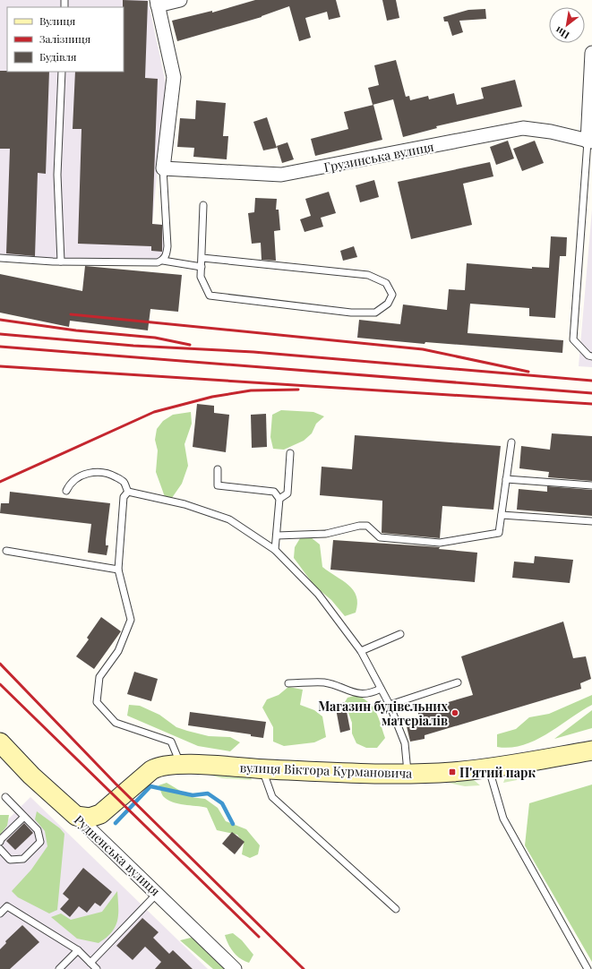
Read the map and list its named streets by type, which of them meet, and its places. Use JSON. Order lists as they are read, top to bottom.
{
  "streets": {
    "street": ["Грузинська вулиця", "вулиця Віктора Курмановича", "Рудненська вулиця"]
  },
  "crossings": [
    ["вулиця Віктора Курмановича", "Рудненська вулиця"]
  ],
  "places": {
    "other": ["Магазин будівельних матеріалів"],
    "transit": ["П'ятий парк"]
  },
  "legend": ["Вулиця", "Залізниця", "Будівля"],
  "north": "bottom left"
}
